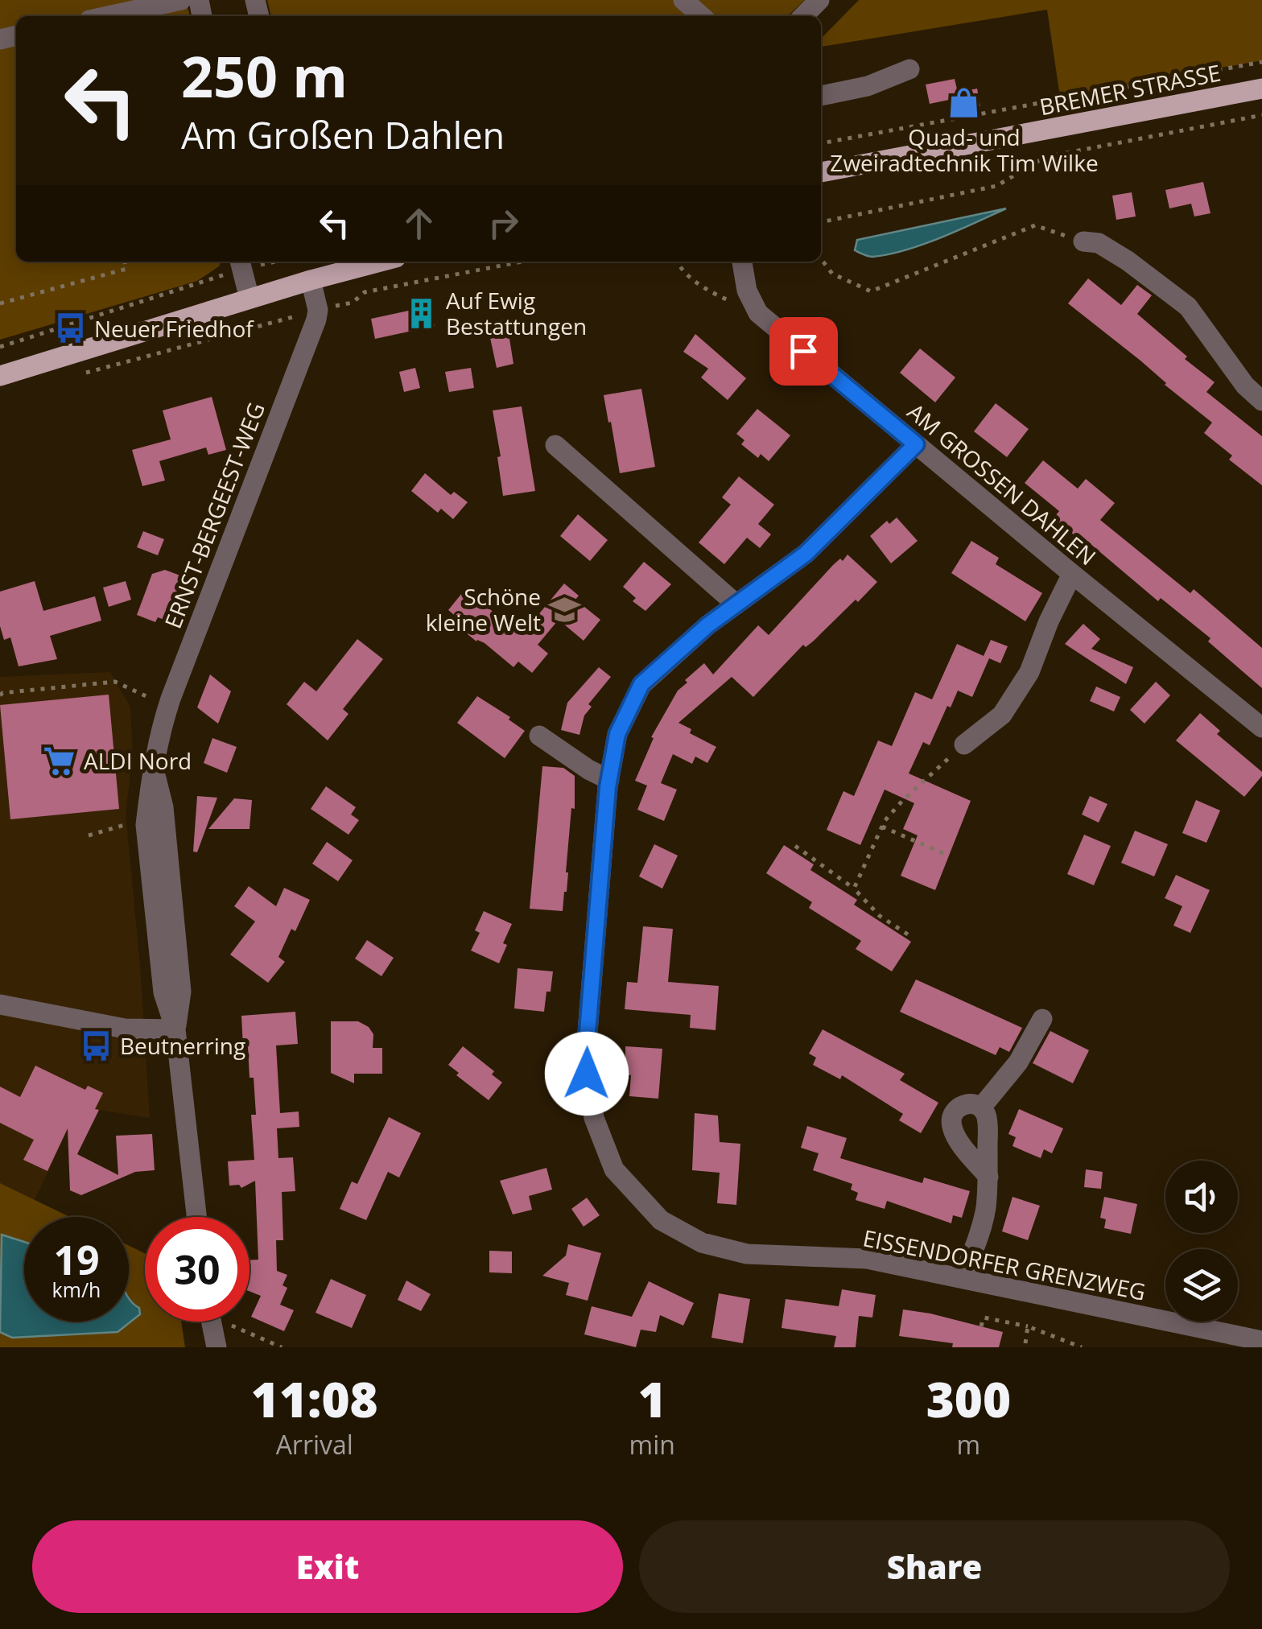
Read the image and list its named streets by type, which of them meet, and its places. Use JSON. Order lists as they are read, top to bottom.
{
  "streets": {
    "main road": ["BREMER STRASSE"],
    "street": ["AM GROSSEN DAHLEN", "ERNST-BERGEEST-WEG", "EISSENDORFER GRENZWEG"]
  },
  "crossings": [
    ["AM GROSSEN DAHLEN", "EISSENDORFER GRENZWEG"]
  ],
  "places": {
    "shop": ["Quad- und Zweiradtechnik Tim Wilke"],
    "building": ["Auf Ewig Bestattungen"],
    "bus stop": ["Neuer Friedhof", "Beutnerring"],
    "school or university": ["Schöne kleine Welt"],
    "supermarket": ["ALDI Nord"]
  },
  "page": {
    "turn": ["250 m", "Am Großen Dahlen"],
    "speed": "19 km/h",
    "limit": "30",
    "eta": [
      "11:08",
      "Arrival",
      "1",
      "min",
      "300",
      "m"
    ],
    "buttons": ["Exit", "Share"]
  }
}
